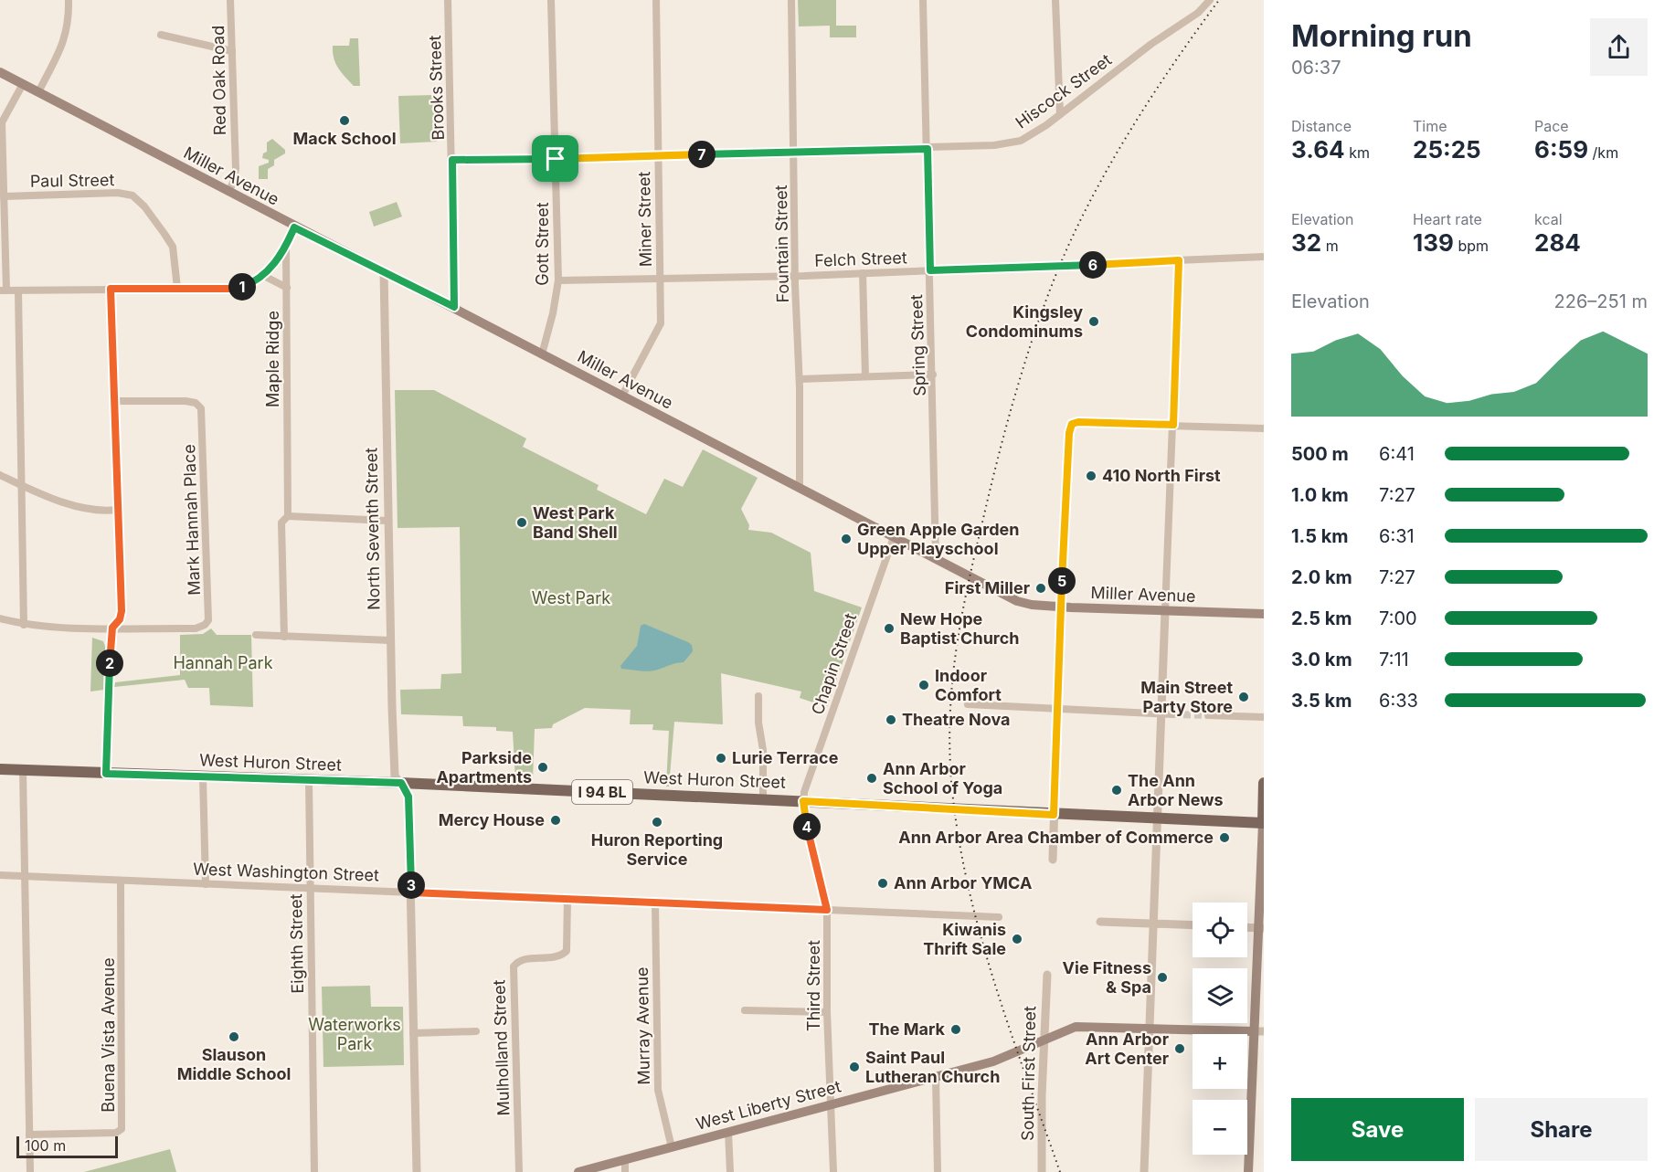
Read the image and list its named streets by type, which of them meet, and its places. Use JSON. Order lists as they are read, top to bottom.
{
  "streets": {
    "main road": [
      "Miller Avenue",
      "West Huron Street",
      "I 94 BL",
      "West Liberty Street"
    ],
    "street": [
      "Red Oak Road",
      "Brooks Street",
      "Hiscock Street",
      "Paul Street",
      "Miner Street",
      "Gott Street",
      "Fountain Street",
      "Felch Street",
      "Spring Street",
      "Maple Ridge",
      "Mark Hannah Place",
      "North Seventh Street",
      "Chapin Street",
      "West Washington Street",
      "Eighth Street",
      "Third Street",
      "Murray Avenue",
      "Buena Vista Avenue",
      "Mulholland Street",
      "South First Street"
    ]
  },
  "crossings": [
    ["Red Oak Road", "Miller Avenue"],
    ["Brooks Street", "Hiscock Street"],
    ["Brooks Street", "Miller Avenue"],
    ["Hiscock Street", "Miner Street"],
    ["Hiscock Street", "Gott Street"],
    ["Hiscock Street", "Fountain Street"],
    ["Hiscock Street", "Spring Street"],
    ["Miller Avenue", "Miner Street"],
    ["Miller Avenue", "Gott Street"],
    ["Miller Avenue", "Fountain Street"],
    ["Miller Avenue", "Spring Street"],
    ["Miller Avenue", "North Seventh Street"],
    ["Miller Avenue", "Chapin Street"],
    ["Miner Street", "Felch Street"],
    ["Gott Street", "Felch Street"],
    ["Fountain Street", "Felch Street"],
    ["Felch Street", "Spring Street"],
    ["North Seventh Street", "West Huron Street"],
    ["North Seventh Street", "West Washington Street"],
    ["Chapin Street", "West Huron Street"],
    ["Chapin Street", "Third Street"],
    ["West Huron Street", "Eighth Street"],
    ["West Huron Street", "Third Street"],
    ["West Washington Street", "Eighth Street"],
    ["West Washington Street", "Third Street"],
    ["West Washington Street", "Murray Avenue"],
    ["West Washington Street", "Buena Vista Avenue"],
    ["West Washington Street", "Mulholland Street"],
    ["Third Street", "West Liberty Street"],
    ["Murray Avenue", "West Liberty Street"],
    ["South First Street", "West Liberty Street"]
  ],
  "parks": ["West Park", "Hannah Park", "Waterworks Park"],
  "places": [
    "Mack School",
    "Kingsley Condominums",
    "410 North First",
    "West Park Band Shell",
    "Green Apple Garden Upper Playschool",
    "First Miller",
    "New Hope Baptist Church",
    "Indoor Comfort",
    "Main Street Party Store",
    "Theatre Nova",
    "Lurie Terrace",
    "Parkside Apartments",
    "Ann Arbor School of Yoga",
    "The Ann Arbor News",
    "Mercy House",
    "Huron Reporting Service",
    "Ann Arbor Area Chamber of Commerce",
    "Ann Arbor YMCA",
    "Kiwanis Thrift Sale",
    "Vie Fitness & Spa",
    "The Mark",
    "Slauson Middle School",
    "Ann Arbor Art Center",
    "Saint Paul Lutheran Church"
  ],
  "scale_bar": "100 m",
  "page": {
    "heading": ["Morning run", "06:37"],
    "stats": [
      ["Distance", "3.64 km"],
      ["Time", "25:25"],
      ["Pace", "6:59 /km"],
      ["Elevation", "32 m"],
      ["Heart rate", "139 bpm"],
      ["kcal", "284"]
    ],
    "pins": [
      "7",
      "6",
      "1",
      "5",
      "2",
      "4",
      "3"
    ],
    "chart": ["Elevation", "226–251 m"],
    "list": [
      {
        "name": "500 m",
        "note": "6:41"
      },
      {
        "name": "1.0 km",
        "note": "7:27"
      },
      {
        "name": "1.5 km",
        "note": "6:31"
      },
      {
        "name": "2.0 km",
        "note": "7:27"
      },
      {
        "name": "2.5 km",
        "note": "7:00"
      },
      {
        "name": "3.0 km",
        "note": "7:11"
      },
      {
        "name": "3.5 km",
        "note": "6:33"
      }
    ],
    "map_buttons": ["+", "−"],
    "buttons": ["Save", "Share"],
    "scale": "100 m"
  }
}
